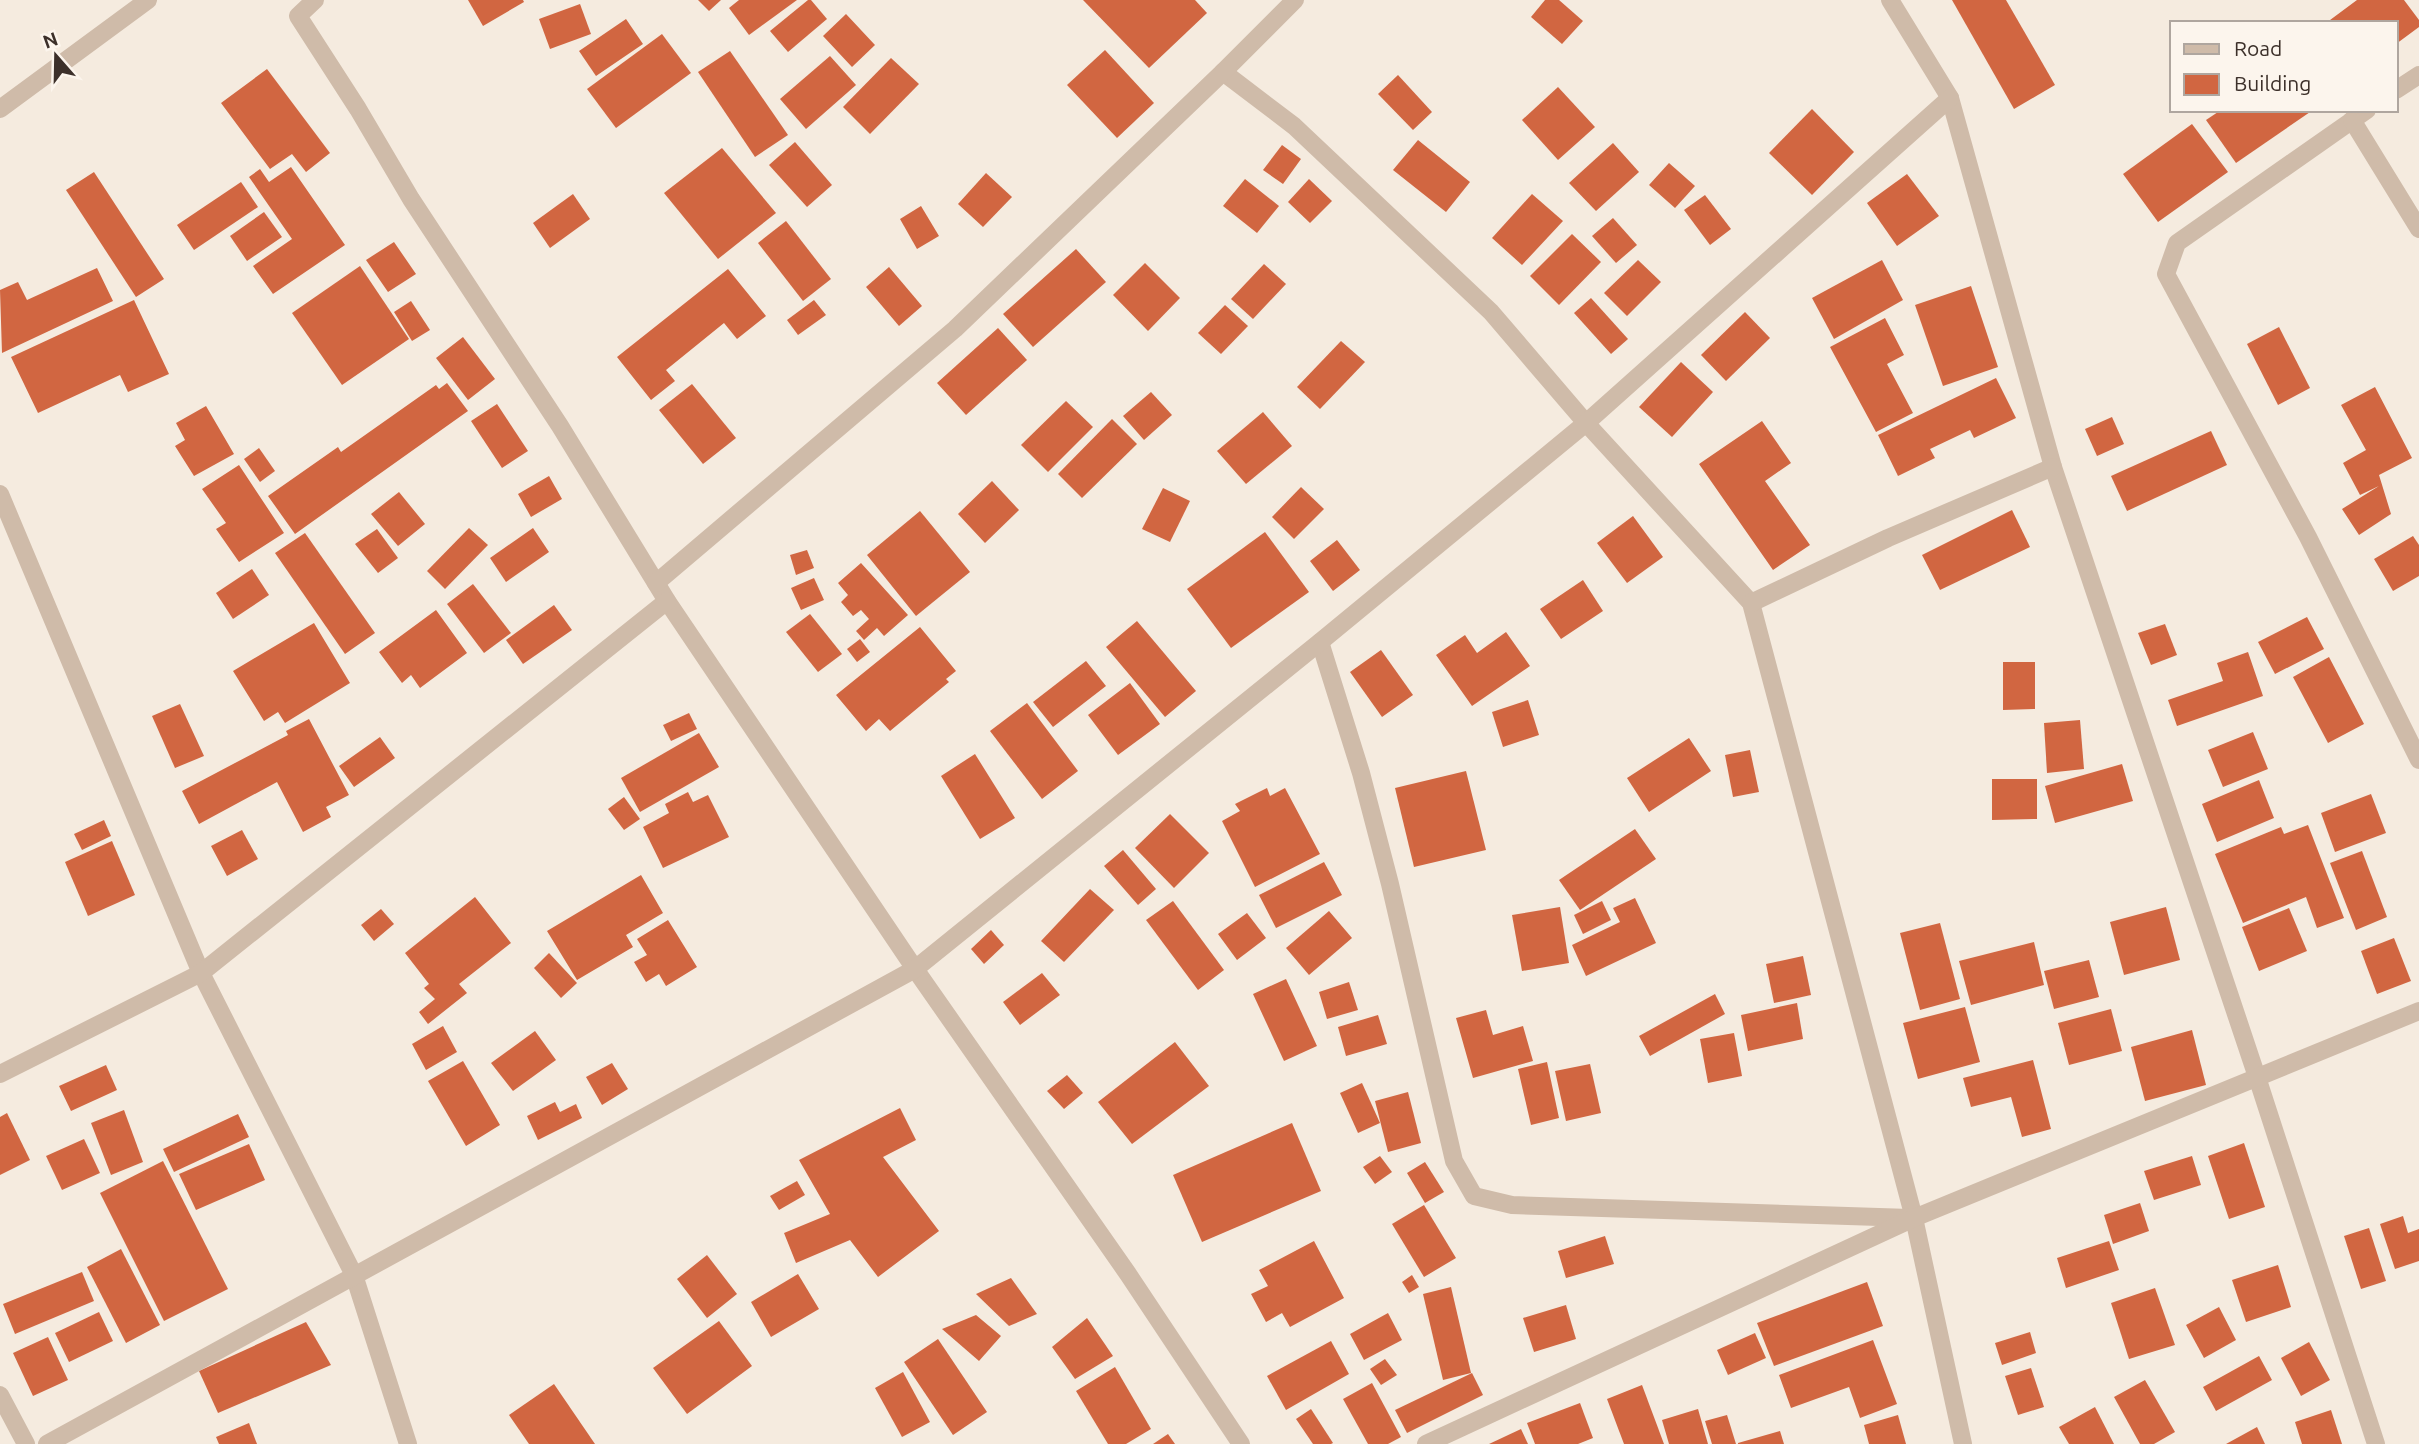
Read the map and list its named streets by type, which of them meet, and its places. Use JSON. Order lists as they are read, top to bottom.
{
  "legend": ["Road", "Building"],
  "north": "top"
}
